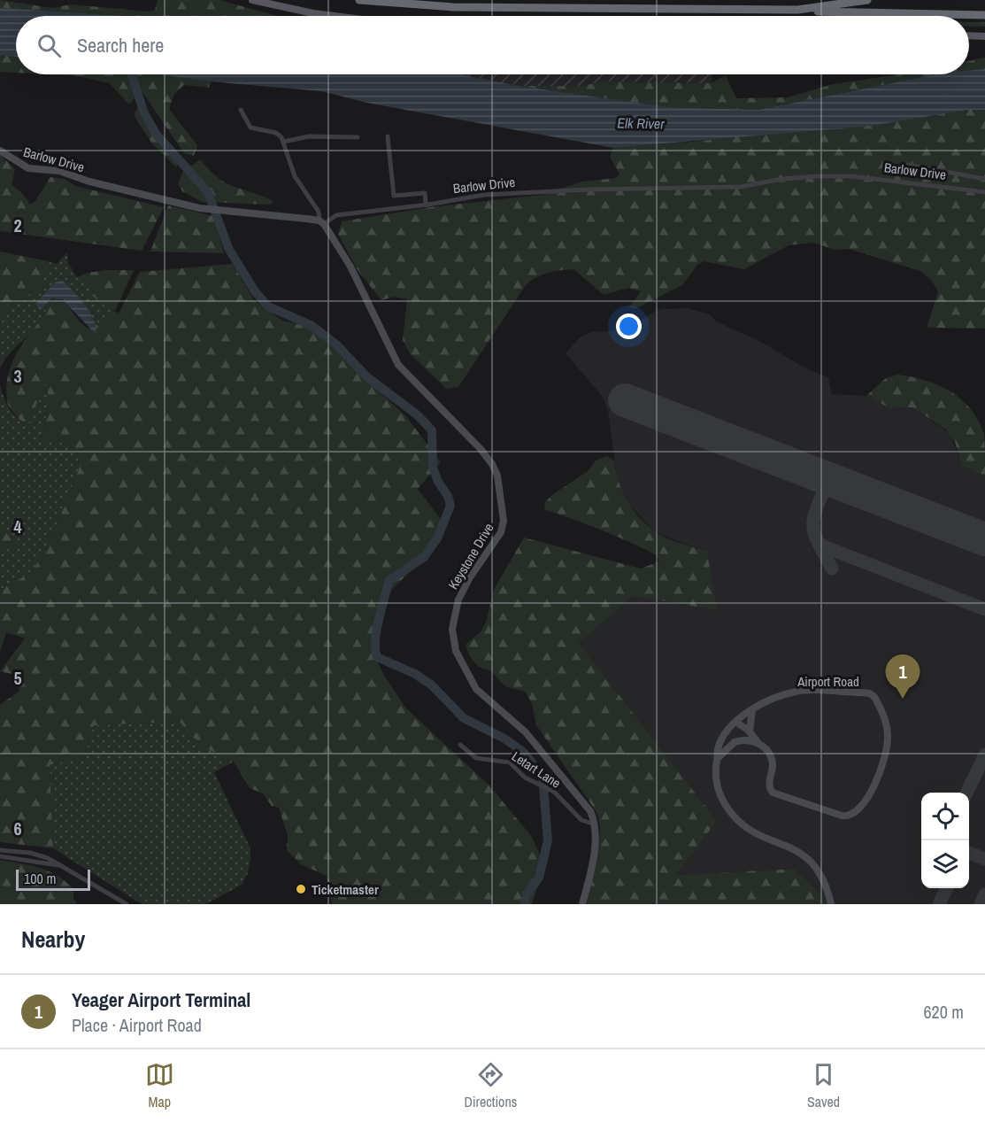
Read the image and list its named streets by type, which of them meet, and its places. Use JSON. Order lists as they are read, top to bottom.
{
  "streets": {
    "street": [
      "Barlow Drive",
      "Keystone Drive",
      "Airport Road",
      "Letart Lane"
    ]
  },
  "crossings": [
    ["Barlow Drive", "Keystone Drive"],
    ["Keystone Drive", "Letart Lane"]
  ],
  "water": ["Elk River"],
  "places": ["Ticketmaster"],
  "scale_bar": "100 m",
  "page": {
    "search": "Search here",
    "pins": "1",
    "scale": "100 m",
    "heading": "Nearby",
    "list": [
      {
        "mark": "1",
        "name": "Yeager Airport Terminal",
        "note": "Place · Airport Road",
        "value": "620 m"
      }
    ],
    "nav": ["Map", "Directions", "Saved"]
  },
  "grid": {
    "rows": [
      "2",
      "3",
      "4",
      "5",
      "6"
    ]
  }
}
